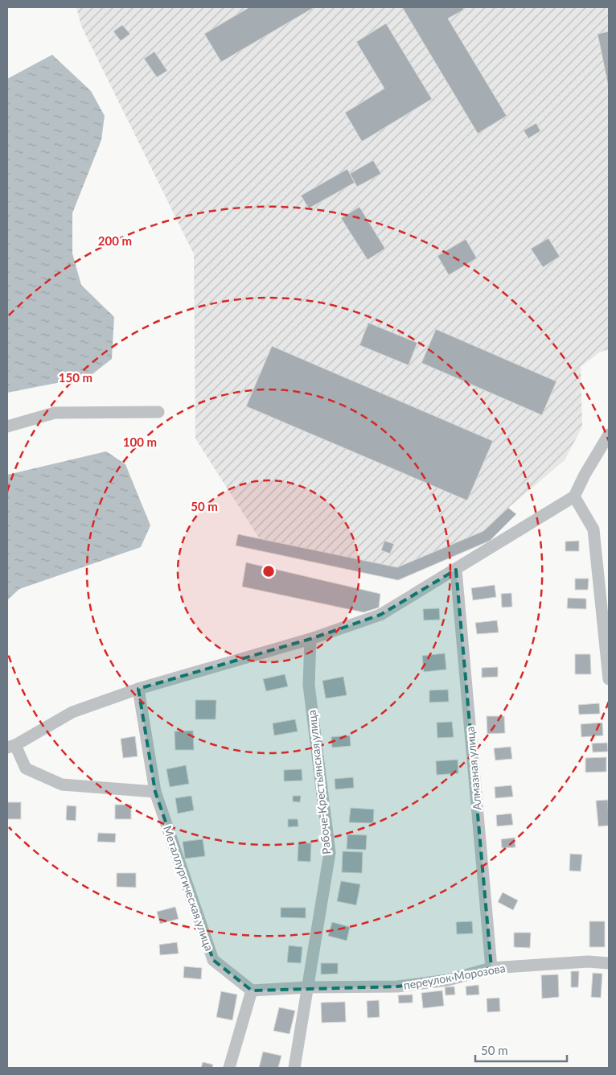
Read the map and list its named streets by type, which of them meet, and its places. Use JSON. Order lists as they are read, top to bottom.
{
  "streets": {
    "street": [
      "Алмазная улица",
      "Рабоче-Крестьянская улица",
      "Металлургическая улица",
      "переулок Морозова"
    ]
  },
  "crossings": [
    ["Алмазная улица", "переулок Морозова"],
    ["Рабоче-Крестьянская улица", "переулок Морозова"],
    ["Металлургическая улица", "переулок Морозова"]
  ],
  "scale_bar": "50 m",
  "rings": [
    "200 m",
    "150 m",
    "100 m",
    "50 m"
  ]
}
